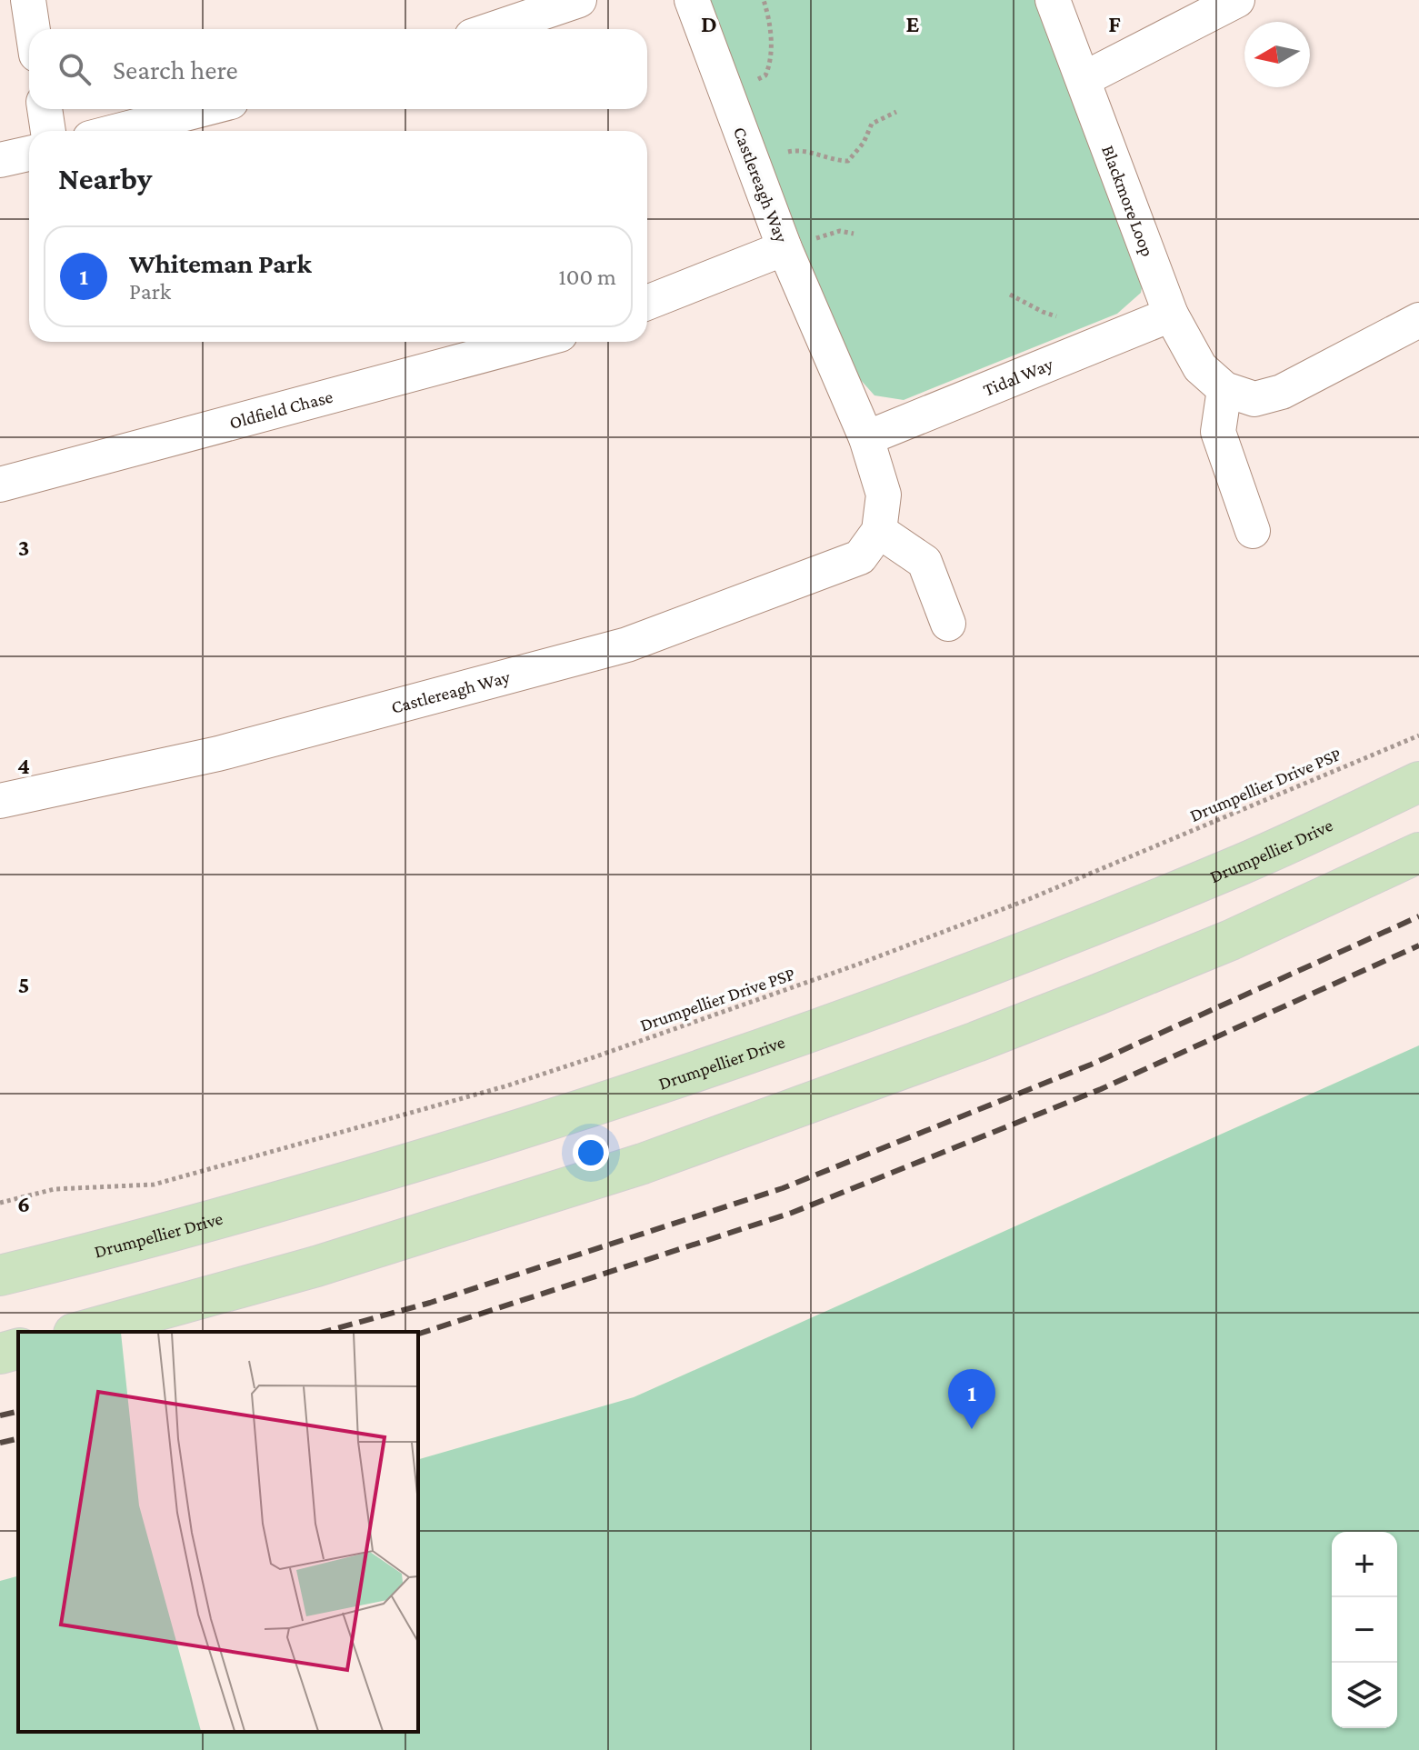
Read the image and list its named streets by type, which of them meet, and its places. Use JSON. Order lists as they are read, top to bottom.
{
  "streets": {
    "main road": ["Drumpellier Drive"],
    "street": [
      "Castlereagh Way",
      "Blackmore Loop",
      "Tidal Way",
      "Oldfield Chase"
    ],
    "path": ["Drumpellier Drive PSP"]
  },
  "crossings": [
    ["Castlereagh Way", "Tidal Way"],
    ["Blackmore Loop", "Tidal Way"]
  ],
  "north": "left",
  "page": {
    "search": "Search here",
    "heading": "Nearby",
    "list": [
      {
        "mark": "1",
        "name": "Whiteman Park",
        "note": "Park",
        "value": "100 m"
      }
    ],
    "pins": "1",
    "map_buttons": ["+", "−"]
  },
  "grid": {
    "columns": ["D", "E", "F"],
    "rows": [
      "3",
      "4",
      "5",
      "6"
    ]
  }
}
